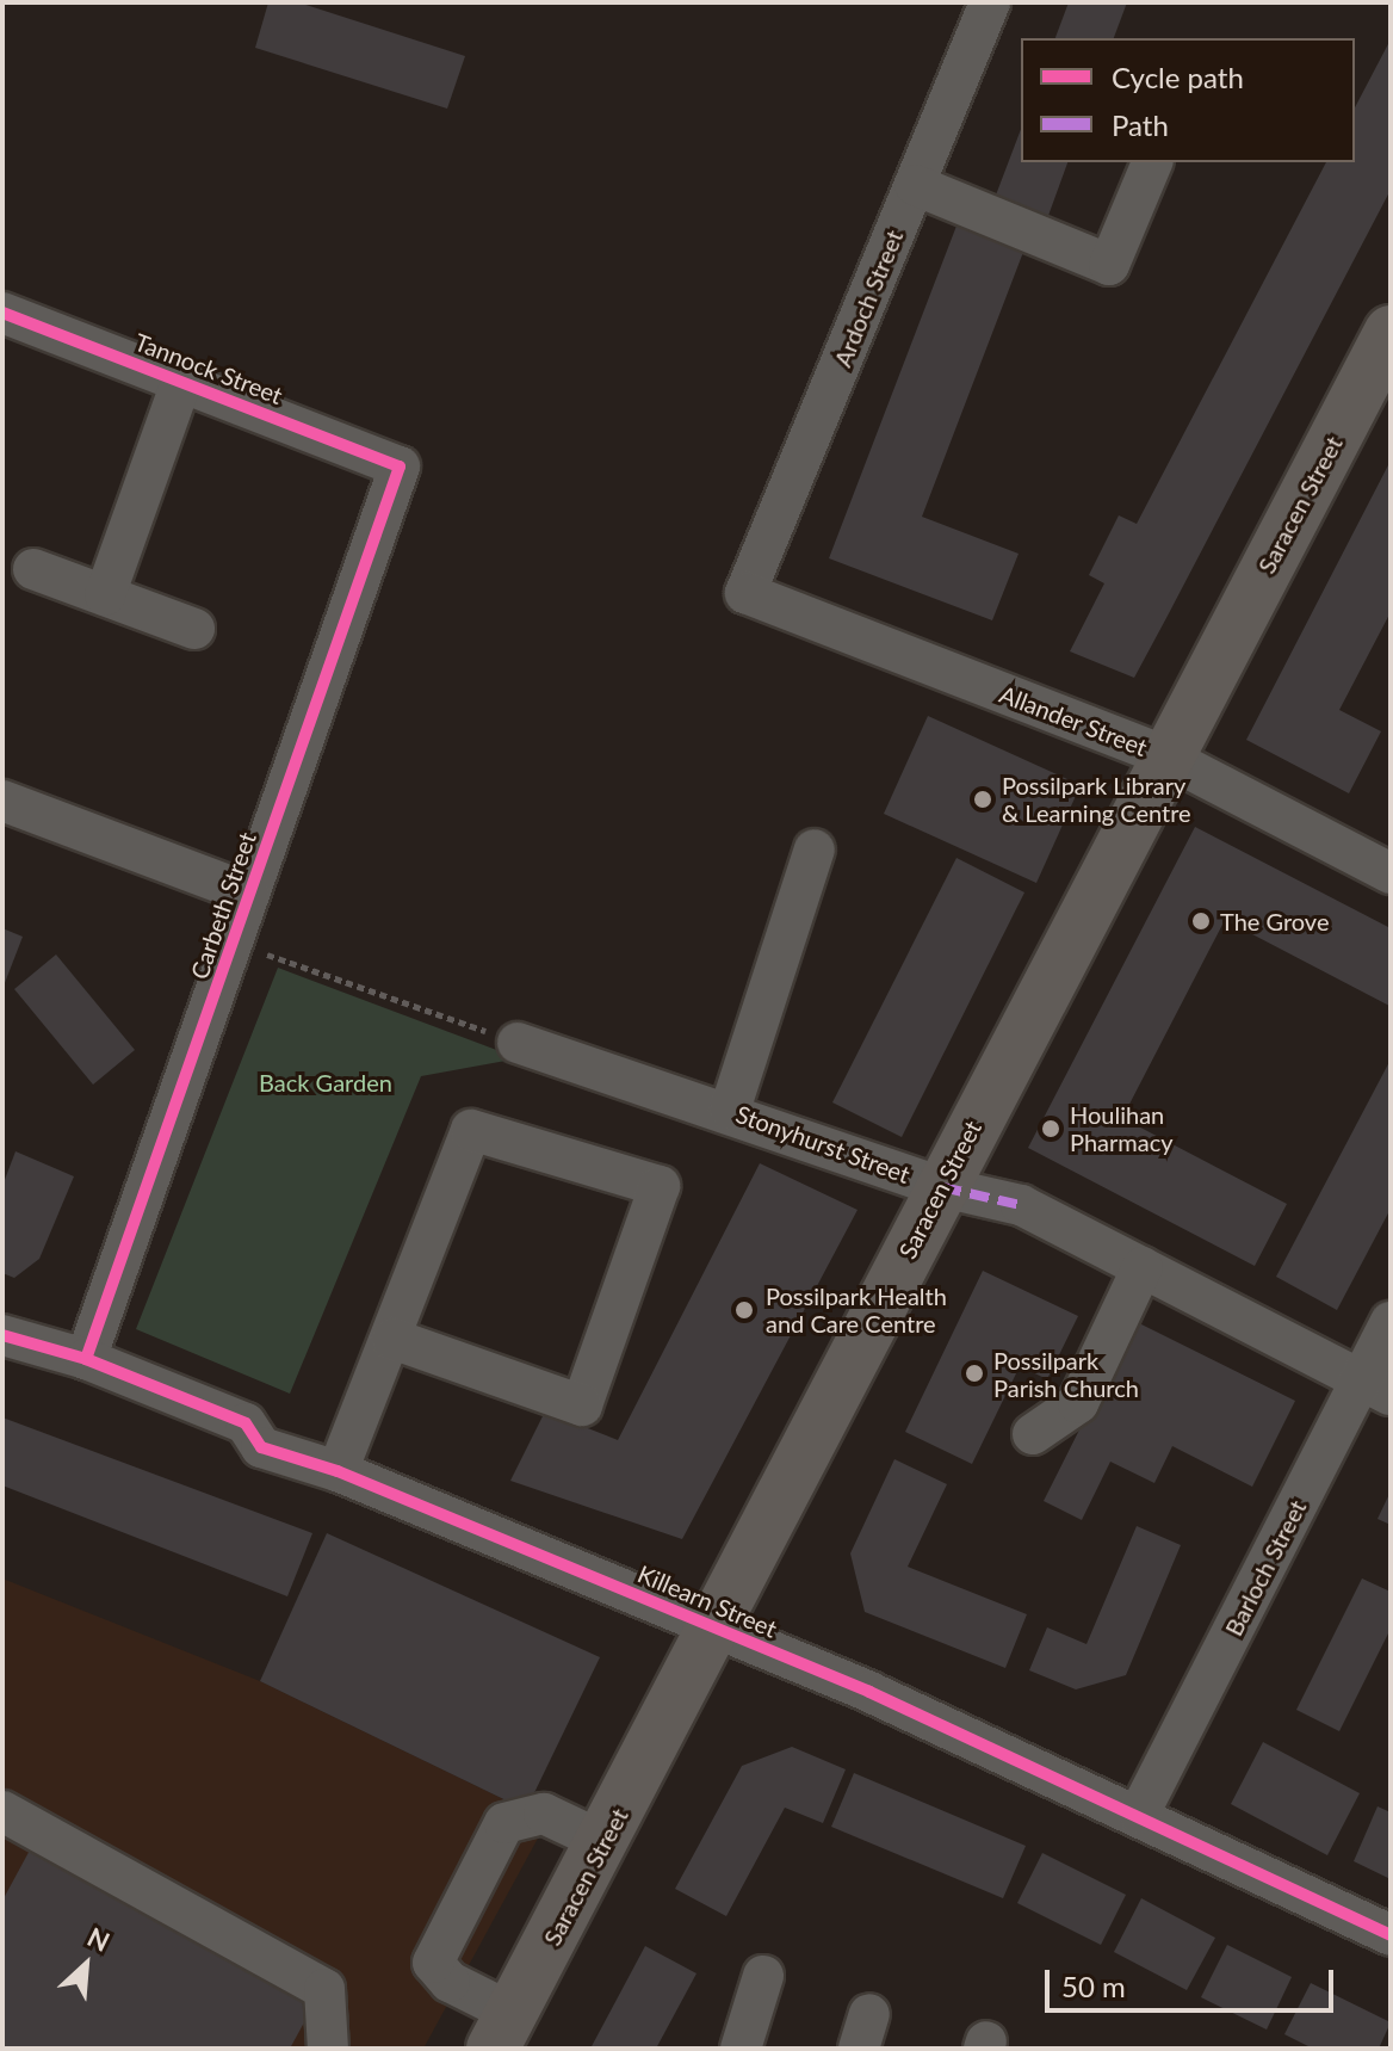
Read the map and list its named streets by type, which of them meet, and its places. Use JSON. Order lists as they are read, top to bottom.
{
  "streets": {
    "main road": ["Saracen Street"],
    "street": [
      "Ardoch Street",
      "Tannock Street",
      "Allander Street",
      "Carbeth Street",
      "Stonyhurst Street",
      "Barloch Street",
      "Killearn Street"
    ]
  },
  "crossings": [
    ["Ardoch Street", "Allander Street"],
    ["Tannock Street", "Carbeth Street"],
    ["Saracen Street", "Allander Street"],
    ["Saracen Street", "Stonyhurst Street"],
    ["Saracen Street", "Killearn Street"],
    ["Carbeth Street", "Killearn Street"],
    ["Stonyhurst Street", "Barloch Street"],
    ["Barloch Street", "Killearn Street"]
  ],
  "parks": ["Back Garden"],
  "places": [
    "Possilpark Library & Learning Centre",
    "The Grove",
    "Houlihan Pharmacy",
    "Possilpark Health and Care Centre",
    "Possilpark Parish Church"
  ],
  "legend": ["Cycle path", "Path"],
  "scale_bar": "50 m",
  "north": "top right"
}
